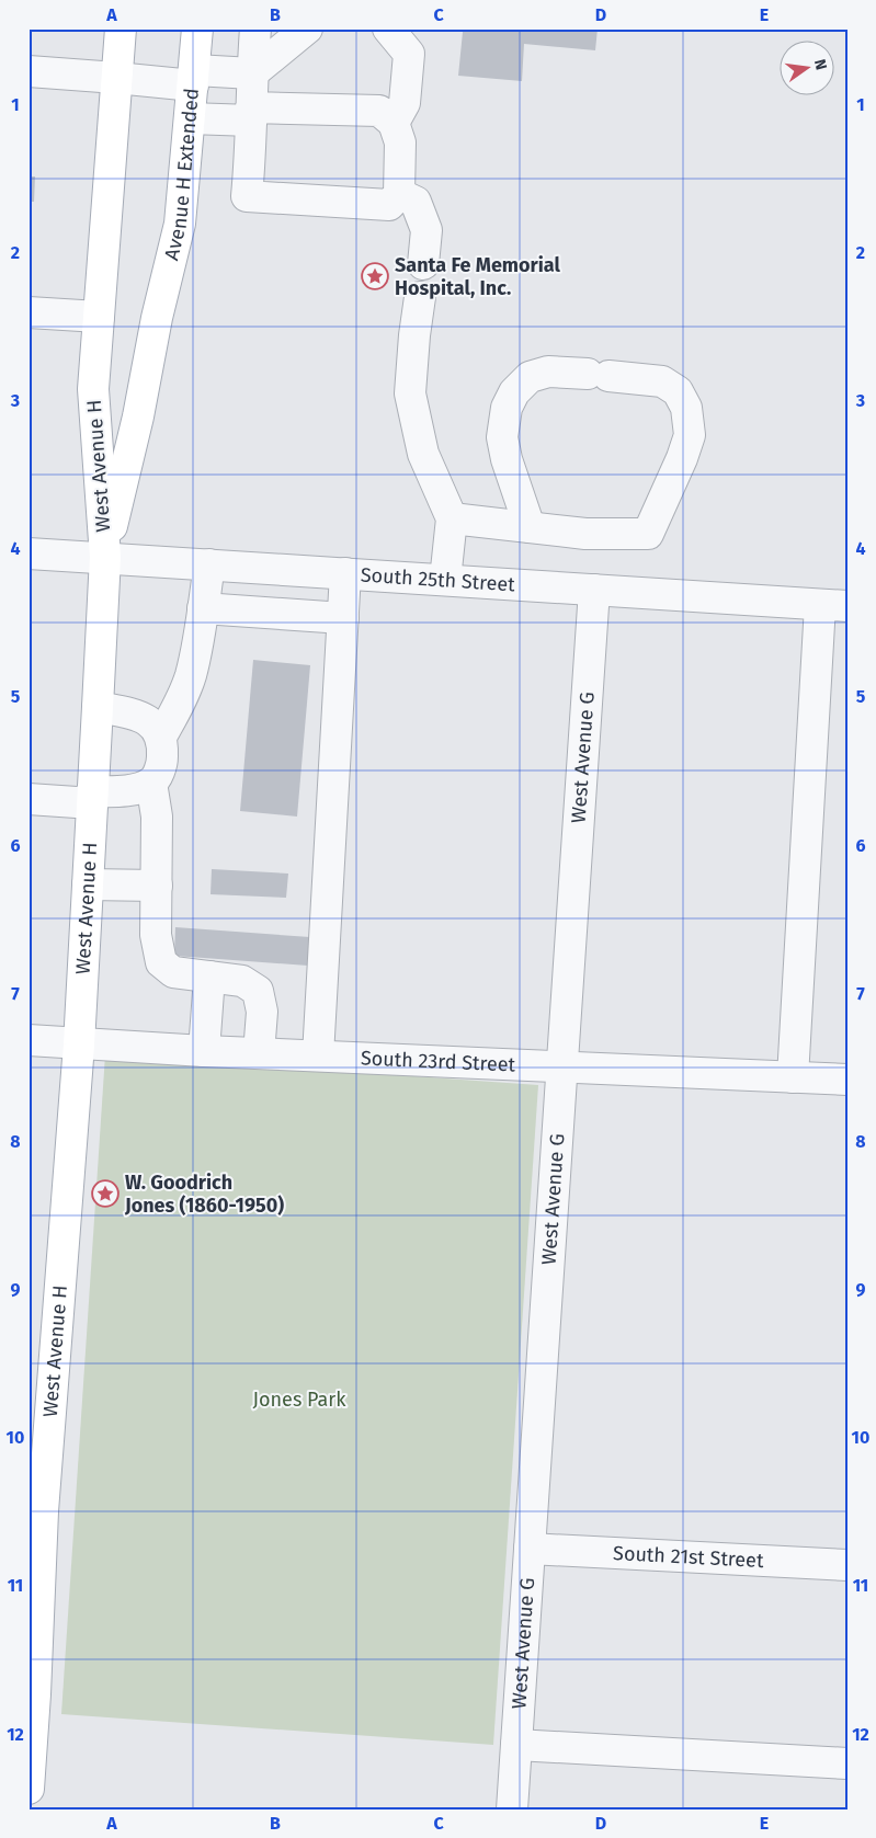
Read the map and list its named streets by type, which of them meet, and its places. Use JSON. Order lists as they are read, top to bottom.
{
  "streets": {
    "main road": ["Avenue H Extended", "West Avenue H"],
    "street": [
      "South 25th Street",
      "West Avenue G",
      "South 23rd Street",
      "South 21st Street"
    ]
  },
  "crossings": [
    ["Avenue H Extended", "West Avenue H"],
    ["Avenue H Extended", "South 25th Street"],
    ["West Avenue H", "South 25th Street"],
    ["West Avenue H", "South 23rd Street"],
    ["South 25th Street", "West Avenue G"],
    ["West Avenue G", "South 23rd Street"],
    ["West Avenue G", "South 21st Street"]
  ],
  "parks": ["Jones Park"],
  "places": {
    "place": ["Santa Fe Memorial Hospital, Inc.", "W. Goodrich Jones (1860-1950)"]
  },
  "north": "right",
  "grid": {
    "columns": [
      "A",
      "B",
      "C",
      "D",
      "E"
    ],
    "rows": [
      "1",
      "2",
      "3",
      "4",
      "5",
      "6",
      "7",
      "8",
      "9",
      "10",
      "11",
      "12"
    ]
  }
}
